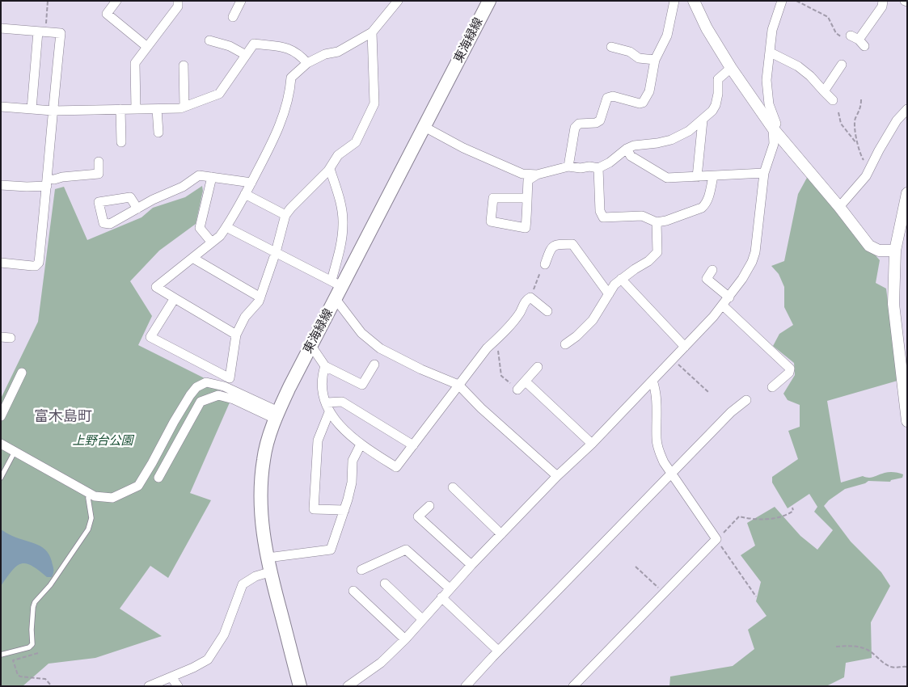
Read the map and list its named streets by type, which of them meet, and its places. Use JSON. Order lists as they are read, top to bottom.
{
  "streets": {
    "main road": ["東海緑線"]
  },
  "districts": ["富木島町"],
  "parks": ["上野台公園"]
}
